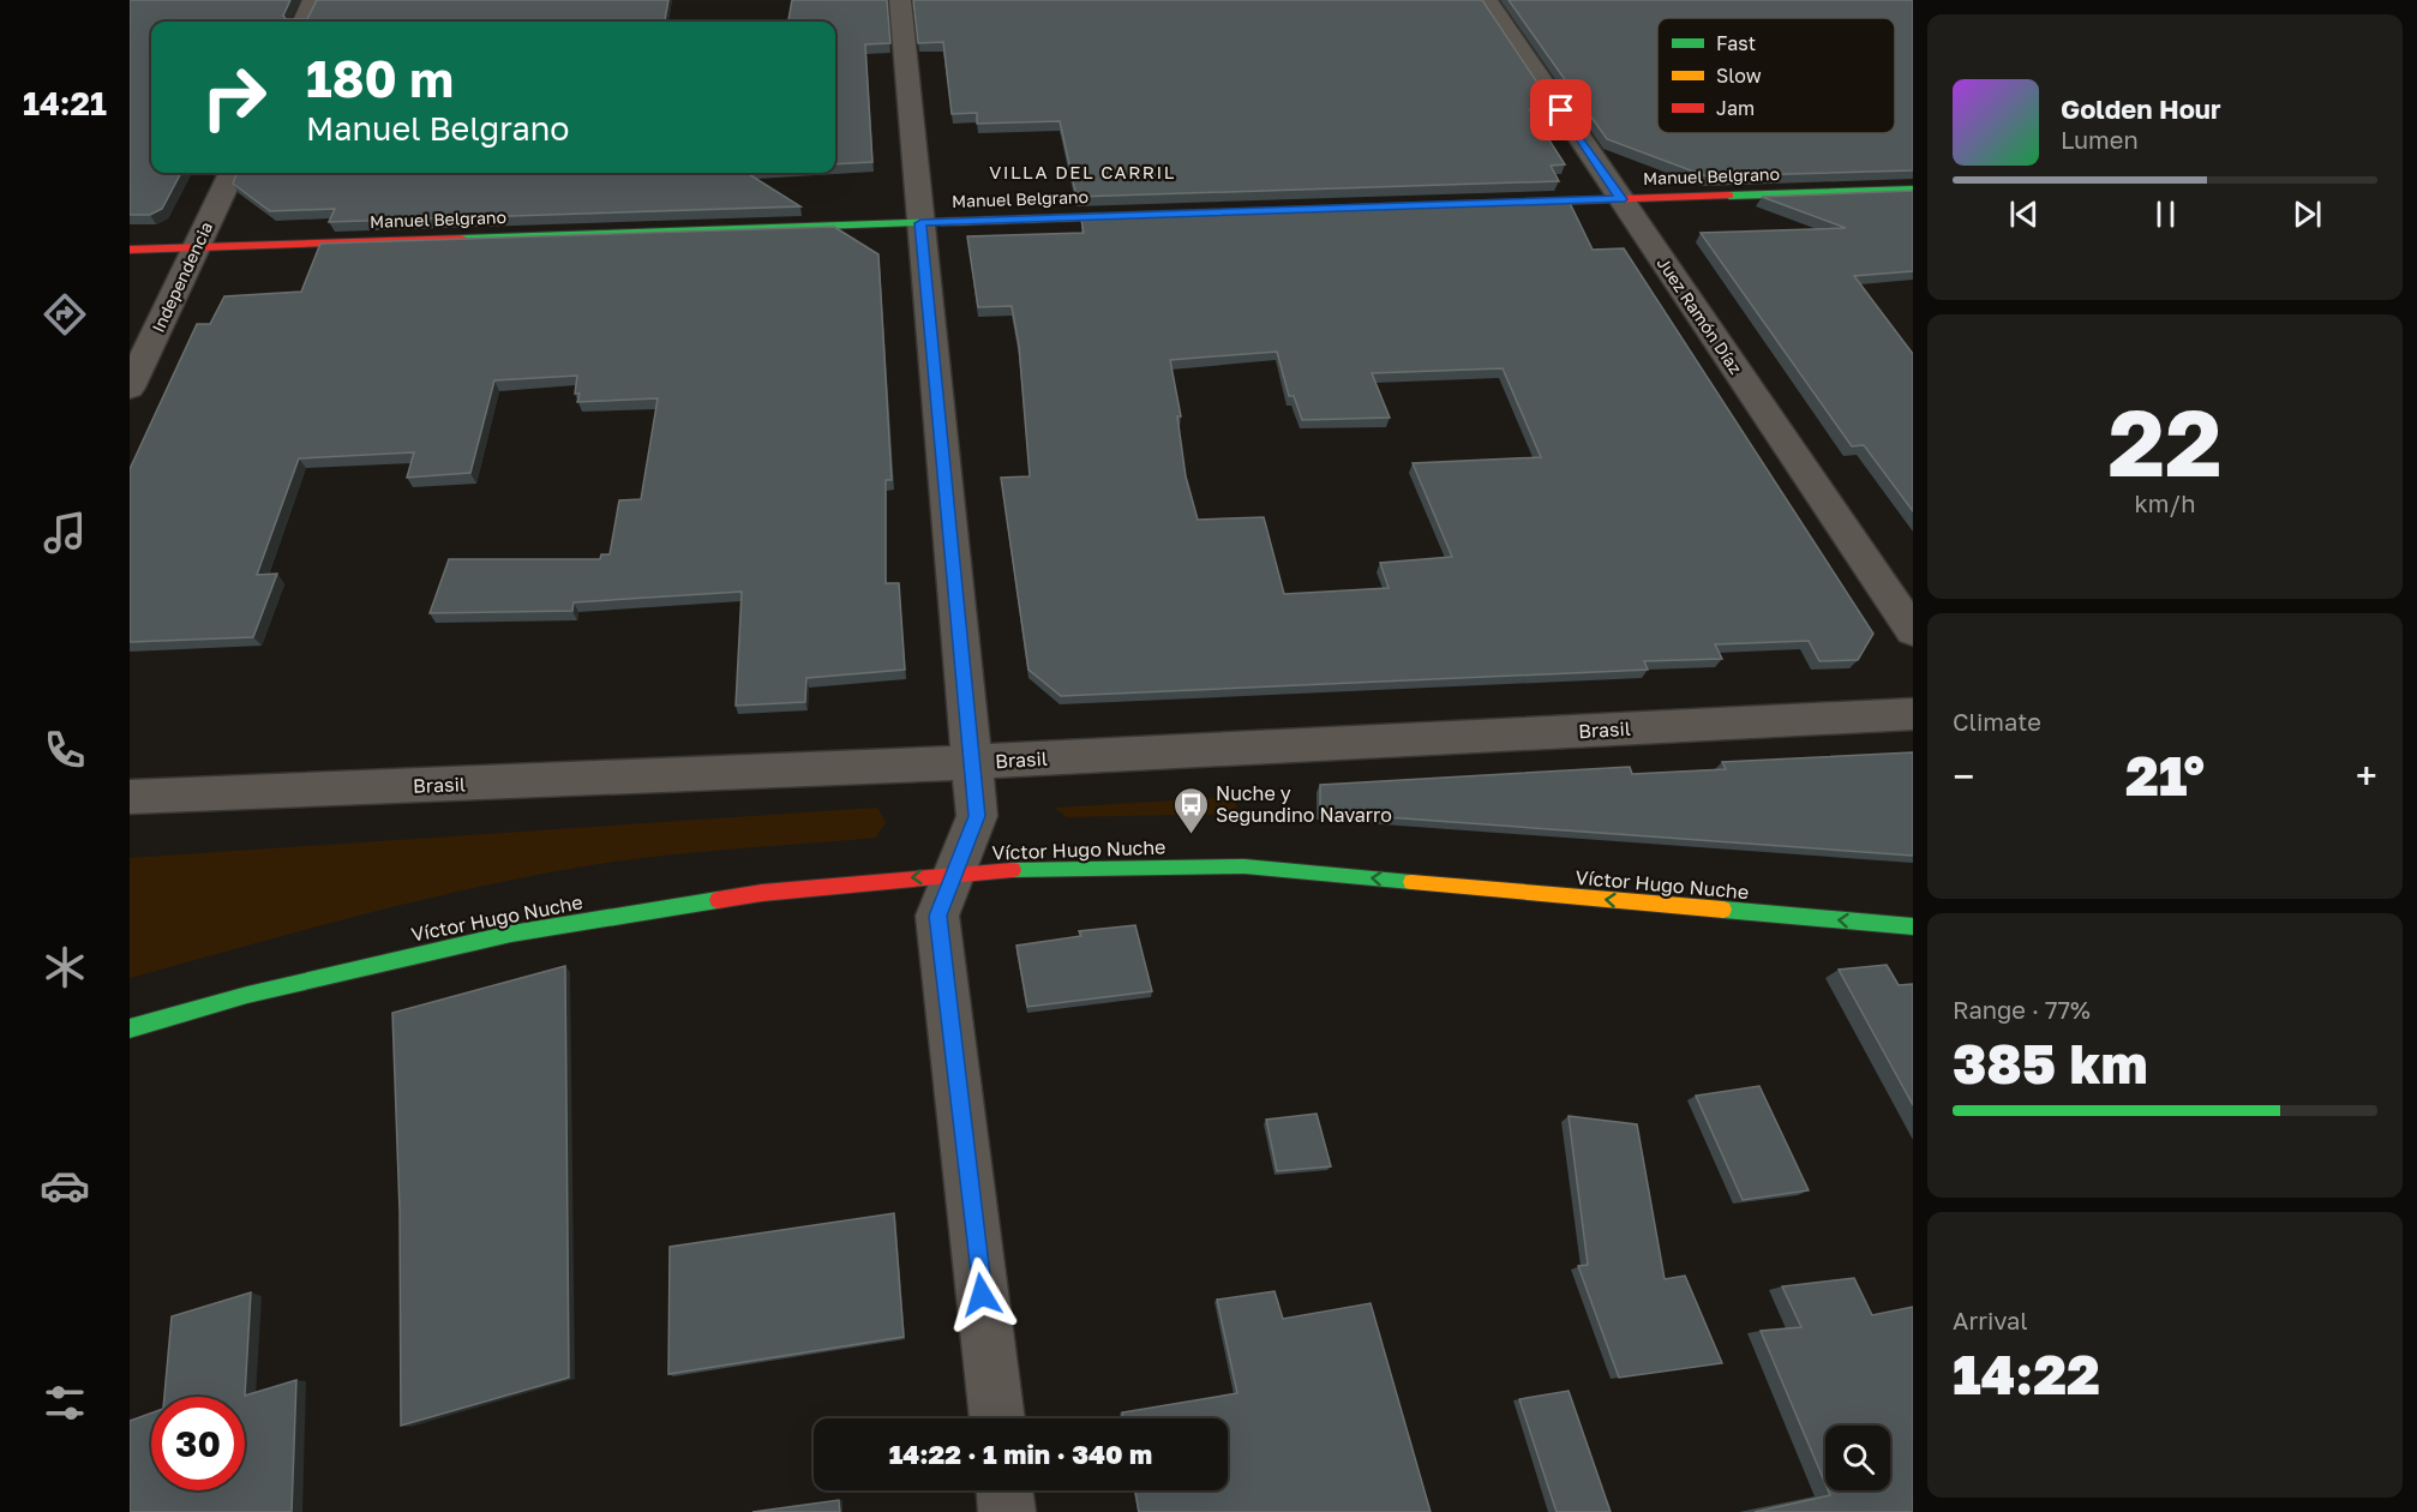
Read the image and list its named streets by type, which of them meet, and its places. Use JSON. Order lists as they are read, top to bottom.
{
  "streets": {
    "street": [
      "Manuel Belgrano",
      "Independencia",
      "Juez Ramón Díaz",
      "Brasil",
      "Víctor Hugo Nuche"
    ]
  },
  "crossings": [
    ["Manuel Belgrano", "Independencia"],
    ["Manuel Belgrano", "Juez Ramón Díaz"]
  ],
  "one_way": ["Víctor Hugo Nuche"],
  "districts": ["VILLA DEL CARRIL"],
  "places": {
    "bus stop": ["Nuche y Segundino Navarro"]
  },
  "legend": ["Fast", "Slow", "Jam"],
  "page": {
    "tabs": "14:21",
    "turn": ["180 m", "Manuel Belgrano"],
    "song": ["Golden Hour", "Lumen"],
    "tile": [
      ["22", "km/h"],
      "Climate",
      ["Range · 77%", "385 km"],
      ["Arrival", "14:22"]
    ],
    "heat": ["−", "21°", "+"],
    "limit": "30",
    "trip": "14:22 · 1 min · 340 m"
  }
}
